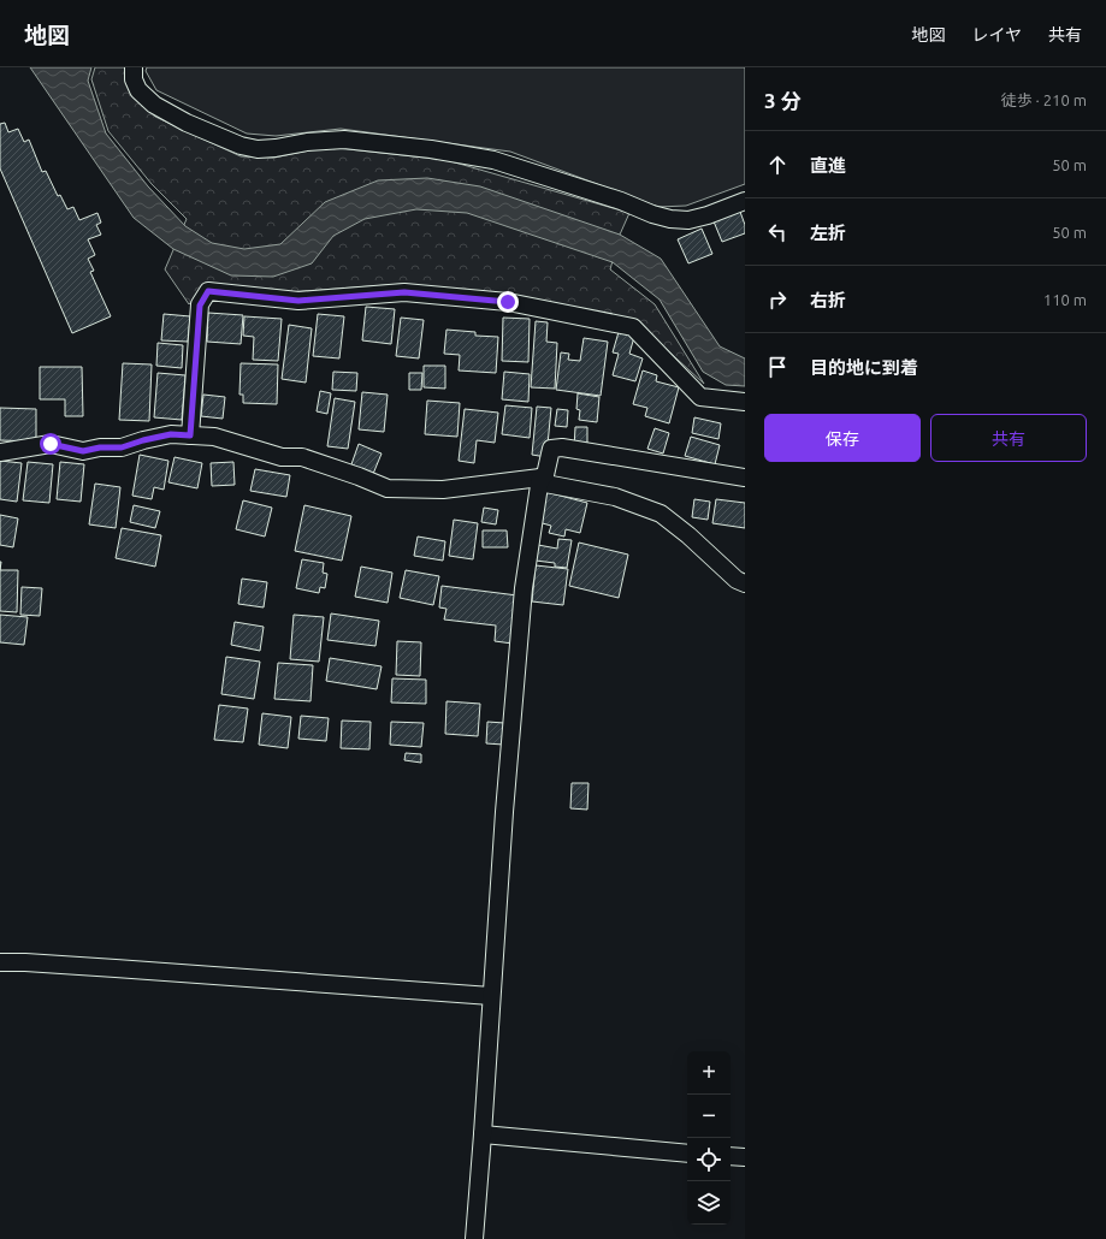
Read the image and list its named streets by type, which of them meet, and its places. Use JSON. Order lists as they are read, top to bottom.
{
  "page": {
    "header": "地図",
    "nav": ["地図", "レイヤ", "共有"],
    "heading": ["3 分", "徒歩 · 210 m"],
    "list": [
      ["直進", "50 m"],
      ["左折", "50 m"],
      ["右折", "110 m"],
      "目的地に到着"
    ],
    "buttons": ["保存", "共有"],
    "map_buttons": ["+", "−"]
  }
}
